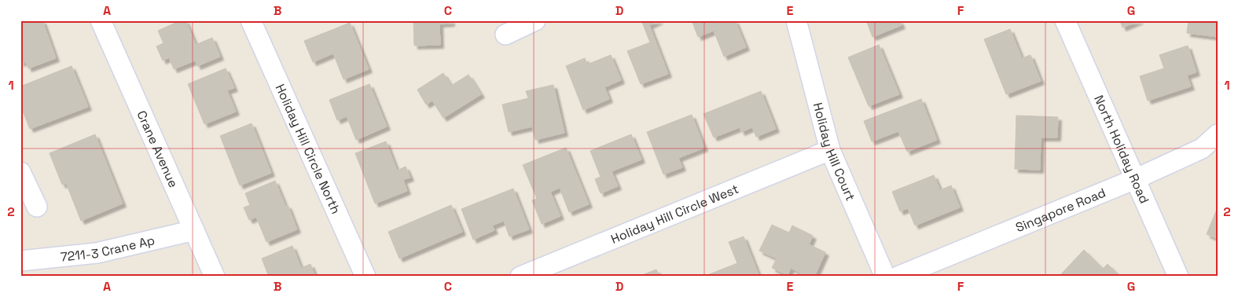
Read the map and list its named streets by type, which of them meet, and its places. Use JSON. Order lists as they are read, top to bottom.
{
  "streets": {
    "street": [
      "Crane Avenue",
      "Holiday Hill Circle North",
      "North Holiday Road",
      "Holiday Hill Court",
      "Singapore Road",
      "Holiday Hill Circle West",
      "7211-3 Crane Ap"
    ]
  },
  "crossings": [
    ["Crane Avenue", "7211-3 Crane Ap"],
    ["North Holiday Road", "Singapore Road"],
    ["Holiday Hill Court", "Holiday Hill Circle West"]
  ],
  "grid": {
    "columns": [
      "A",
      "B",
      "C",
      "D",
      "E",
      "F",
      "G"
    ],
    "rows": ["1", "2"]
  }
}
